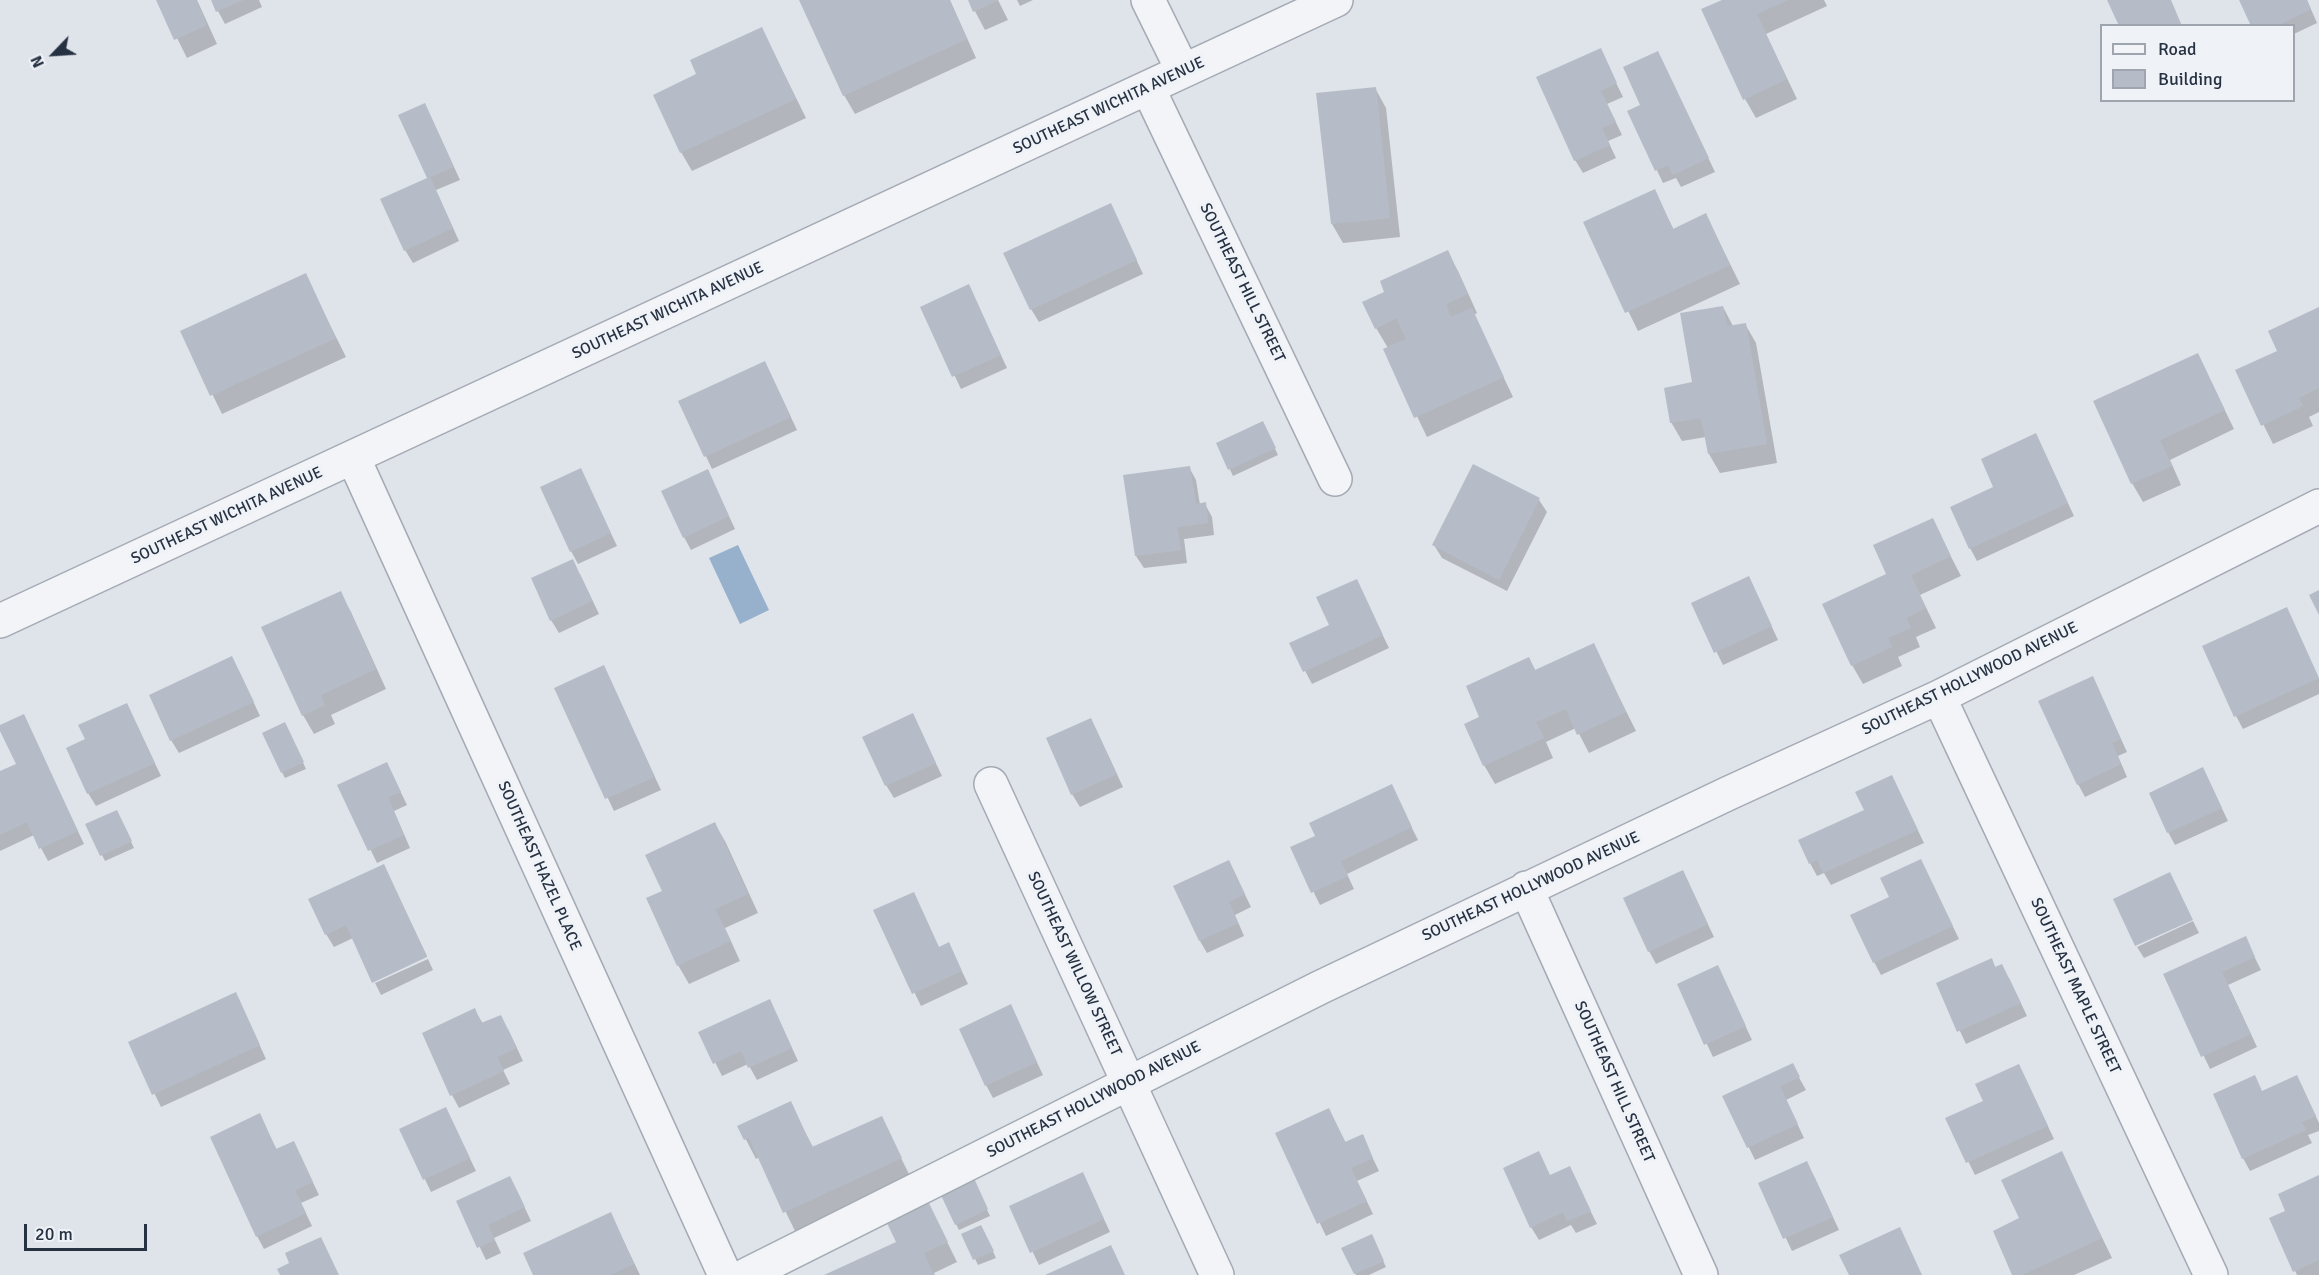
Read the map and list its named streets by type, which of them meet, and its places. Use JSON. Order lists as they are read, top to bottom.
{
  "streets": {
    "street": [
      "SOUTHEAST WICHITA AVENUE",
      "SOUTHEAST HILL STREET",
      "SOUTHEAST HOLLYWOOD AVENUE",
      "SOUTHEAST HAZEL PLACE",
      "SOUTHEAST WILLOW STREET",
      "SOUTHEAST MAPLE STREET"
    ]
  },
  "crossings": [
    ["SOUTHEAST WICHITA AVENUE", "SOUTHEAST HILL STREET"],
    ["SOUTHEAST WICHITA AVENUE", "SOUTHEAST HAZEL PLACE"],
    ["SOUTHEAST HILL STREET", "SOUTHEAST HOLLYWOOD AVENUE"],
    ["SOUTHEAST HOLLYWOOD AVENUE", "SOUTHEAST WILLOW STREET"],
    ["SOUTHEAST HOLLYWOOD AVENUE", "SOUTHEAST MAPLE STREET"]
  ],
  "legend": ["Road", "Building"],
  "scale_bar": "20 m",
  "north": "bottom left"
}
